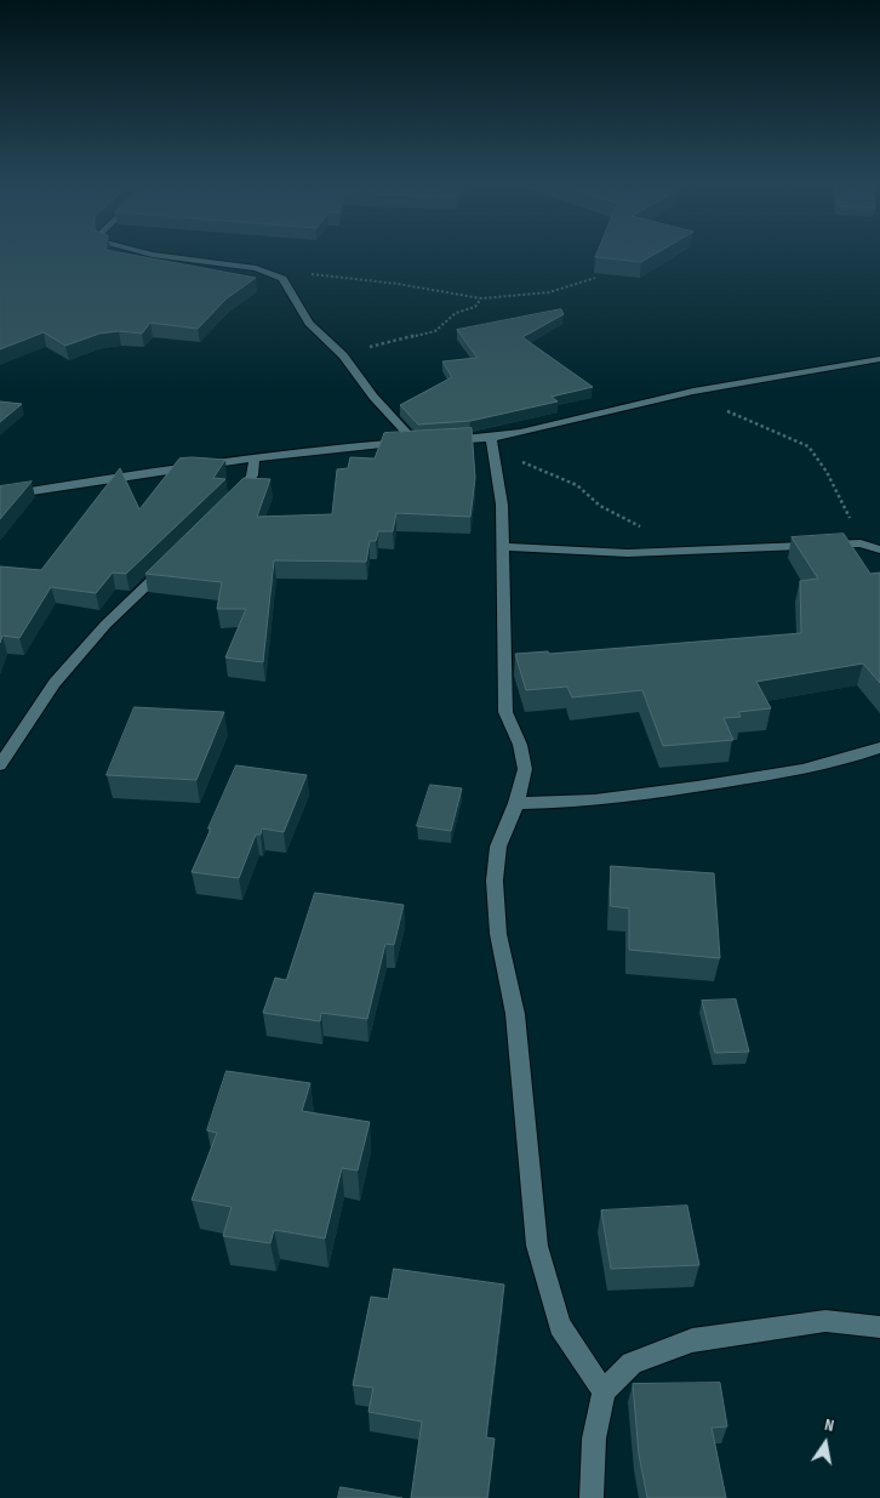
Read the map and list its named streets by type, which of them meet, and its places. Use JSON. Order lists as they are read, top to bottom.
{
  "north": "top"
}
